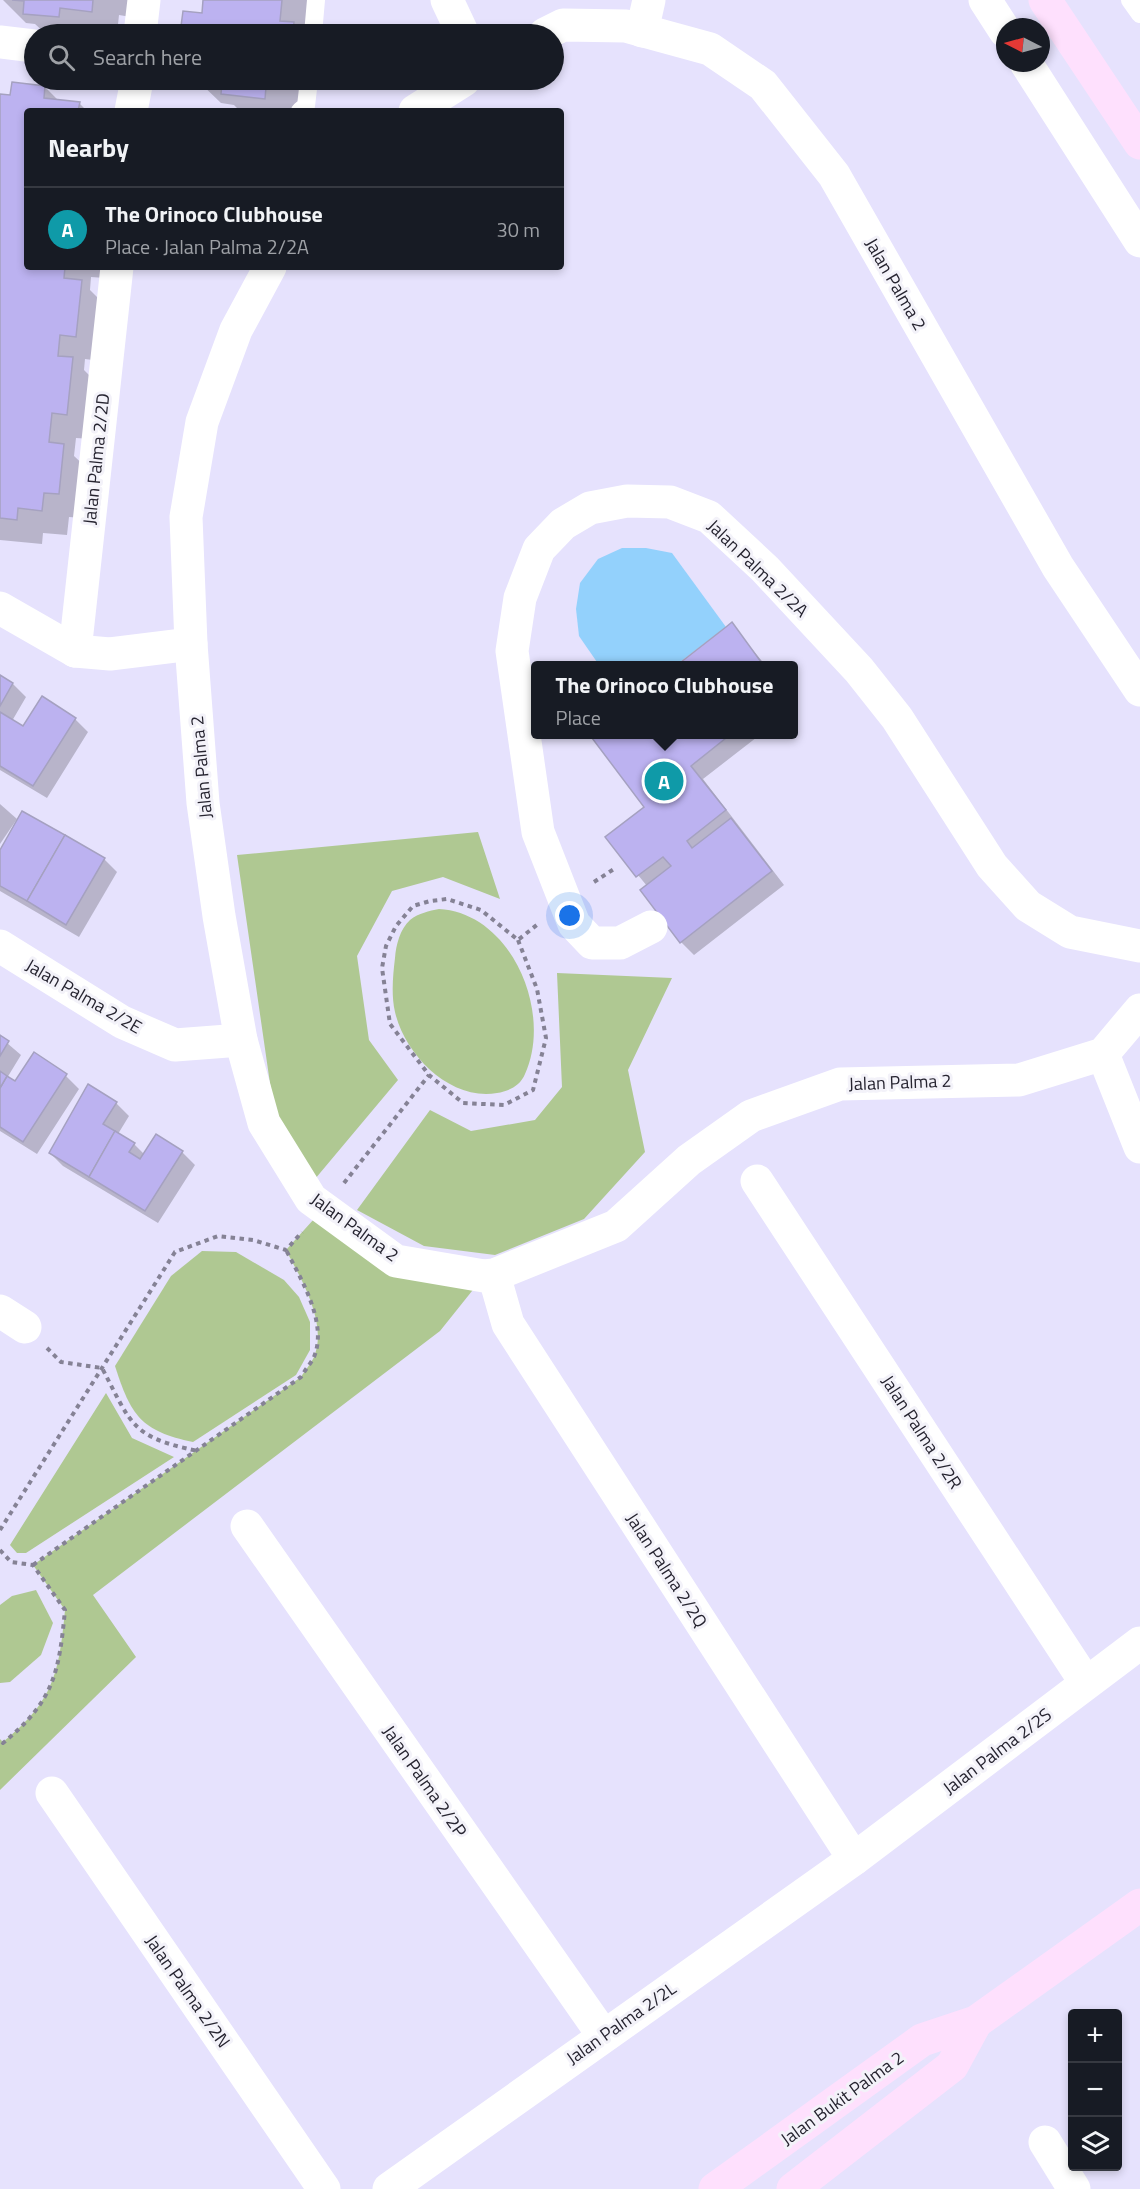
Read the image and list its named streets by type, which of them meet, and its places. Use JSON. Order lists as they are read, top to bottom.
{
  "streets": {
    "street": [
      "Jalan Palma 2",
      "Jalan Palma 2/2D",
      "Jalan Palma 2/2A",
      "Jalan Palma 2/2E",
      "Jalan Palma 2/2R",
      "Jalan Palma 2/2Q",
      "Jalan Palma 2/2S",
      "Jalan Palma 2/2P",
      "Jalan Palma 2/2N",
      "Jalan Palma 2/2L",
      "Jalan Bukit Palma 2"
    ]
  },
  "crossings": [
    ["Jalan Palma 2", "Jalan Palma 2/2E"],
    ["Jalan Palma 2", "Jalan Palma 2/2Q"],
    ["Jalan Palma 2/2R", "Jalan Palma 2/2S"],
    ["Jalan Palma 2/2Q", "Jalan Palma 2/2S"],
    ["Jalan Palma 2/2Q", "Jalan Palma 2/2L"],
    ["Jalan Palma 2/2S", "Jalan Palma 2/2L"],
    ["Jalan Palma 2/2P", "Jalan Palma 2/2L"]
  ],
  "north": "left",
  "page": {
    "search": "Search here",
    "heading": "Nearby",
    "list": [
      {
        "mark": "A",
        "name": "The Orinoco Clubhouse",
        "note": "Place · Jalan Palma 2/2A",
        "value": "30 m"
      }
    ],
    "popup": ["The Orinoco Clubhouse", "Place"],
    "pins": "A",
    "map_buttons": ["+", "−"]
  }
}
